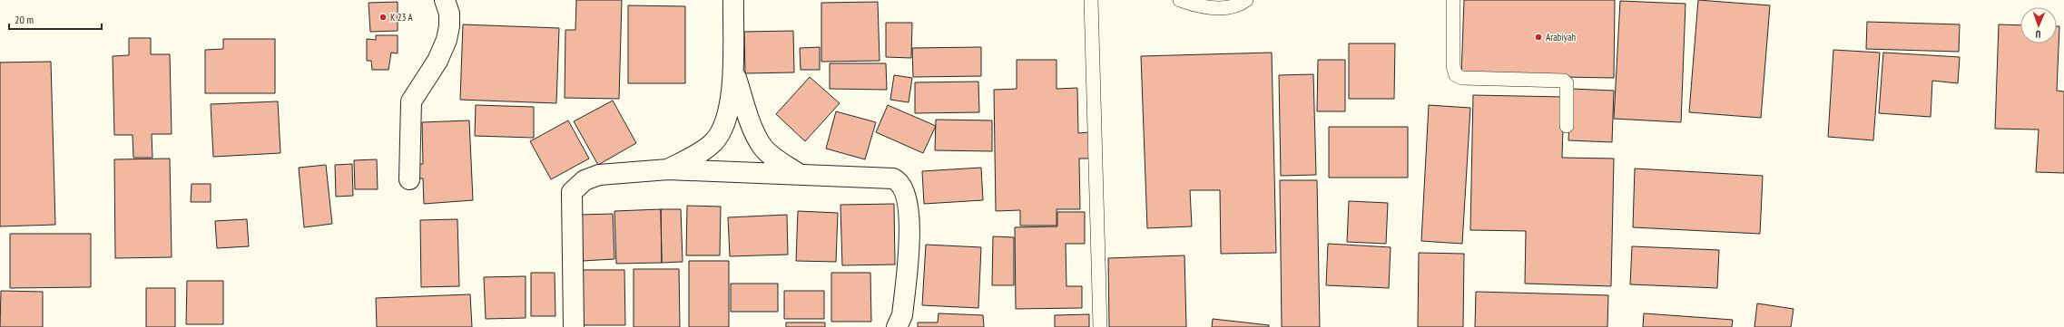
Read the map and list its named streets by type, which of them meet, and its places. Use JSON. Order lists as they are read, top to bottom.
{
  "places": ["K 23 A", "Arabiyah"],
  "scale_bar": "20 m",
  "north": "bottom"
}
